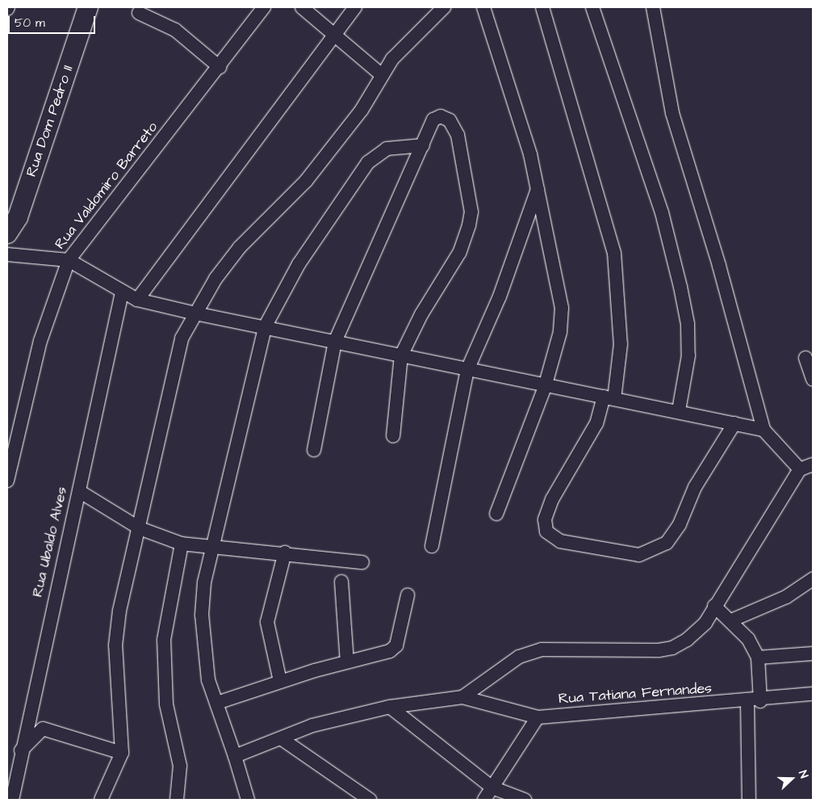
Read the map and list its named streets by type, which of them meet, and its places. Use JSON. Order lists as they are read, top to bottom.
{
  "streets": {
    "street": [
      "Rua Dom Pedro II",
      "Rua Valdomiro Barreto",
      "Rua Ubaldo Alves",
      "Rua Tatiana Fernandes"
    ]
  },
  "scale_bar": "50 m",
  "north": "right"
}
